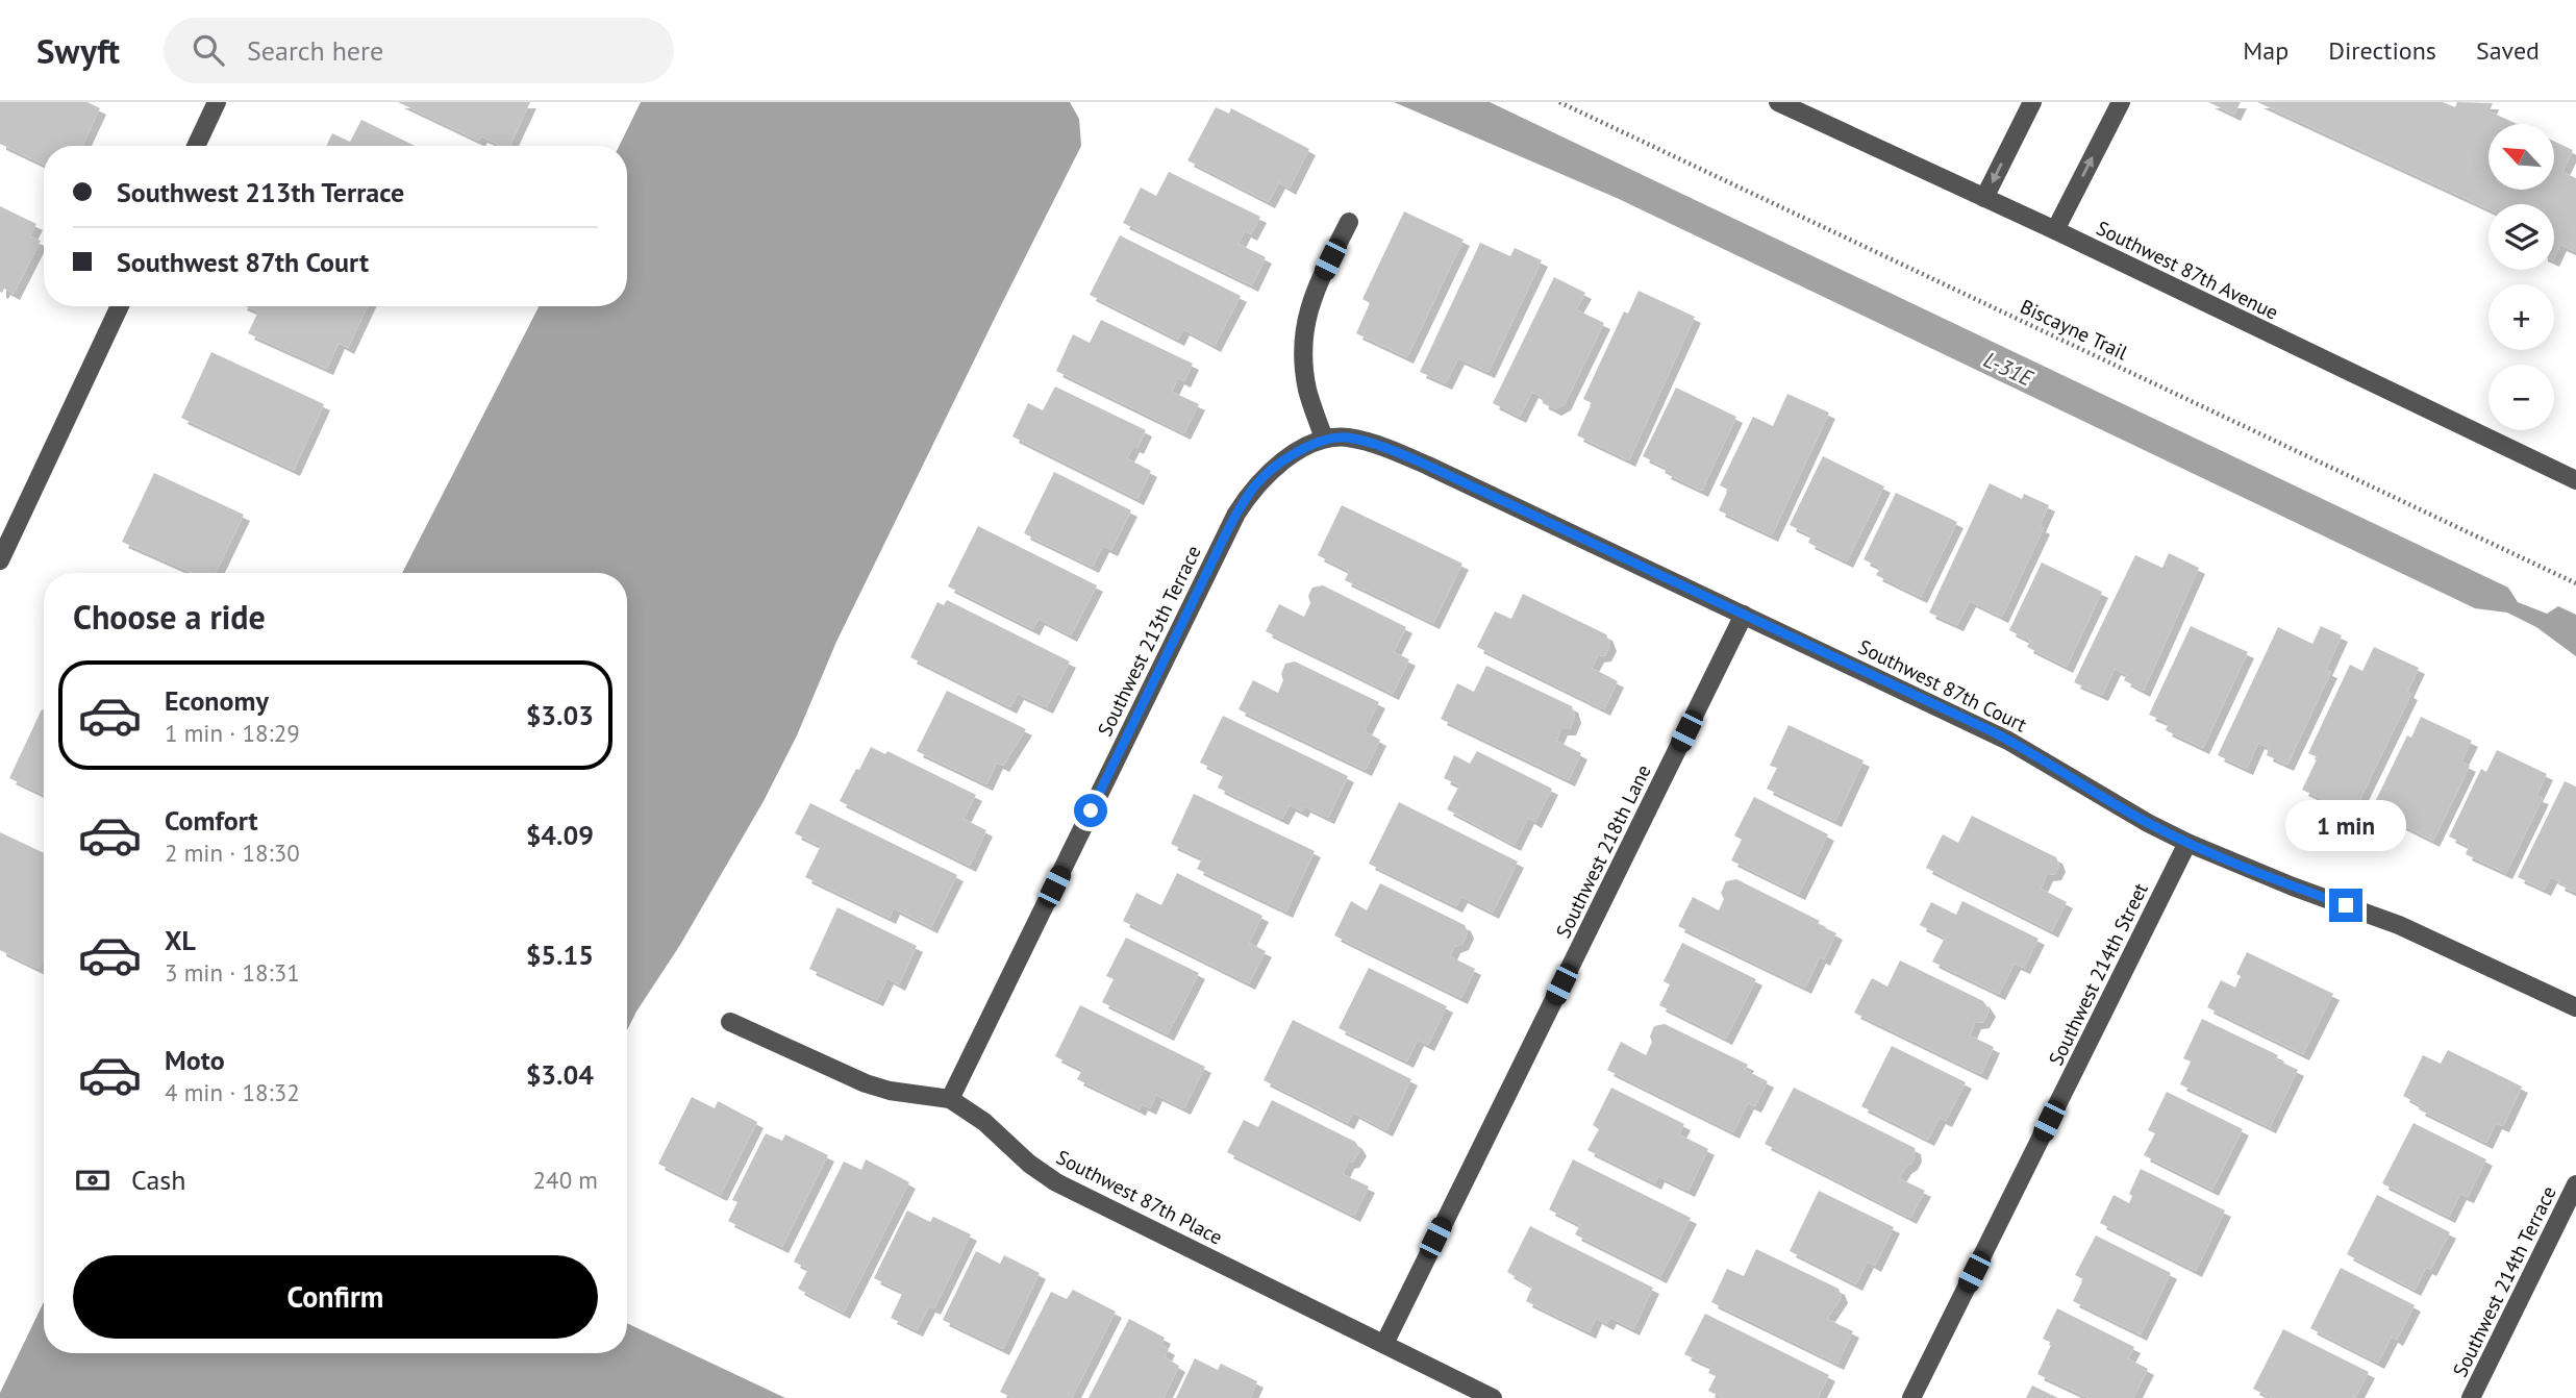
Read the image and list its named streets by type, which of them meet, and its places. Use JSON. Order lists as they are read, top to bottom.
{
  "streets": {
    "street": [
      "Southwest 87th Avenue",
      "Southwest 213th Terrace",
      "Southwest 87th Court",
      "Southwest 218th Lane",
      "Southwest 214th Street",
      "Southwest 87th Place",
      "Southwest 214th Terrace"
    ],
    "path": ["Biscayne Trail"]
  },
  "crossings": [
    ["Southwest 213th Terrace", "Southwest 87th Court"],
    ["Southwest 213th Terrace", "Southwest 87th Place"],
    ["Southwest 87th Court", "Southwest 218th Lane"],
    ["Southwest 87th Court", "Southwest 214th Street"],
    ["Southwest 218th Lane", "Southwest 87th Place"]
  ],
  "water": ["L-31E"],
  "north": "top left",
  "page": {
    "header": "Swyft",
    "search": "Search here",
    "nav": ["Map", "Directions", "Saved"],
    "map_buttons": ["+", "−"],
    "banner": ["Southwest 213th Terrace", "Southwest 87th Court"],
    "heading": "Choose a ride",
    "list": [
      {
        "name": "Economy",
        "note": "1 min · 18:29",
        "value": "$3.03"
      },
      {
        "name": "Comfort",
        "note": "2 min · 18:30",
        "value": "$4.09"
      },
      {
        "name": "XL",
        "note": "3 min · 18:31",
        "value": "$5.15"
      },
      {
        "name": "Moto",
        "note": "4 min · 18:32",
        "value": "$3.04"
      }
    ],
    "bubble": "1 min",
    "pay": ["Cash", "240 m"],
    "buttons": "Confirm"
  }
}
